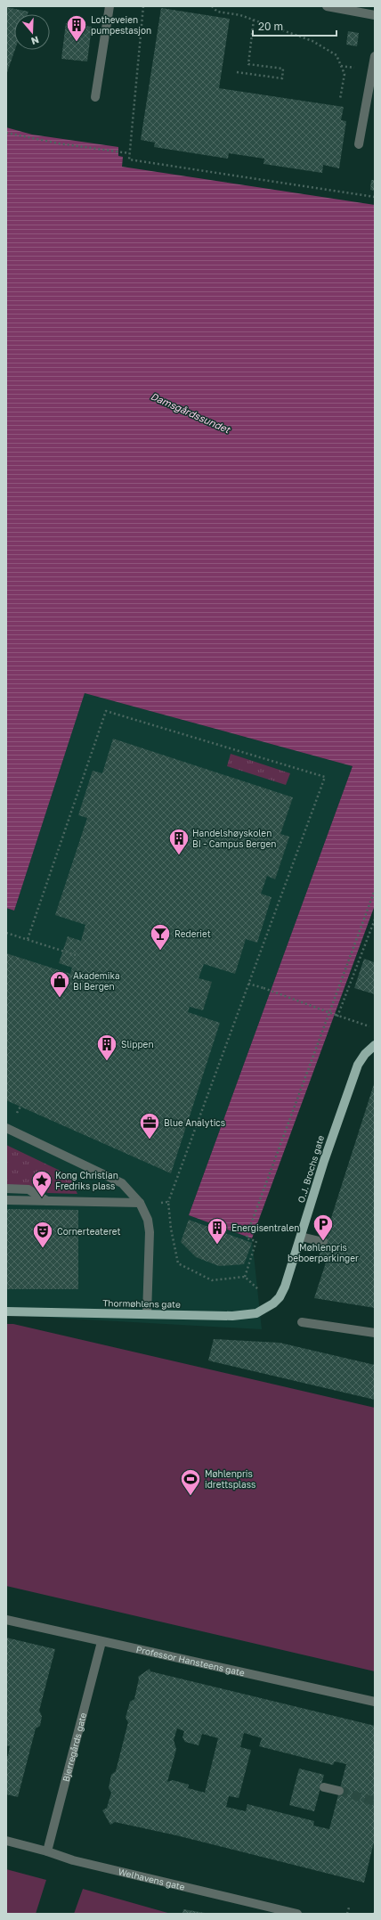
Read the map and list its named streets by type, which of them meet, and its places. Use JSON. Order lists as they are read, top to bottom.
{
  "streets": {
    "main road": ["O.J. Brochs gate", "Thormøhlens gate"],
    "street": ["Professor Hansteens gate", "Bjerregårds gate", "Welhavens gate"]
  },
  "crossings": [
    ["O.J. Brochs gate", "Thormøhlens gate"],
    ["Professor Hansteens gate", "Bjerregårds gate"],
    ["Bjerregårds gate", "Welhavens gate"]
  ],
  "water": ["Damsgårdssundet"],
  "places": {
    "building": [
      "Lotheveien pumpestasjon",
      "Handelshøyskolen BI - Campus Bergen",
      "Slippen",
      "Energisentralen"
    ],
    "bar": ["Rederiet"],
    "shop": ["Akademika BI Bergen"],
    "office": ["Blue Analytics"],
    "place": ["Kong Christian Fredriks plass"],
    "parking": ["Møhlenpris beboerparkinger"],
    "theatre": ["Cornerteateret"],
    "sports": ["Møhlenpris idrettsplass"]
  },
  "scale_bar": "20 m",
  "north": "bottom"
}
